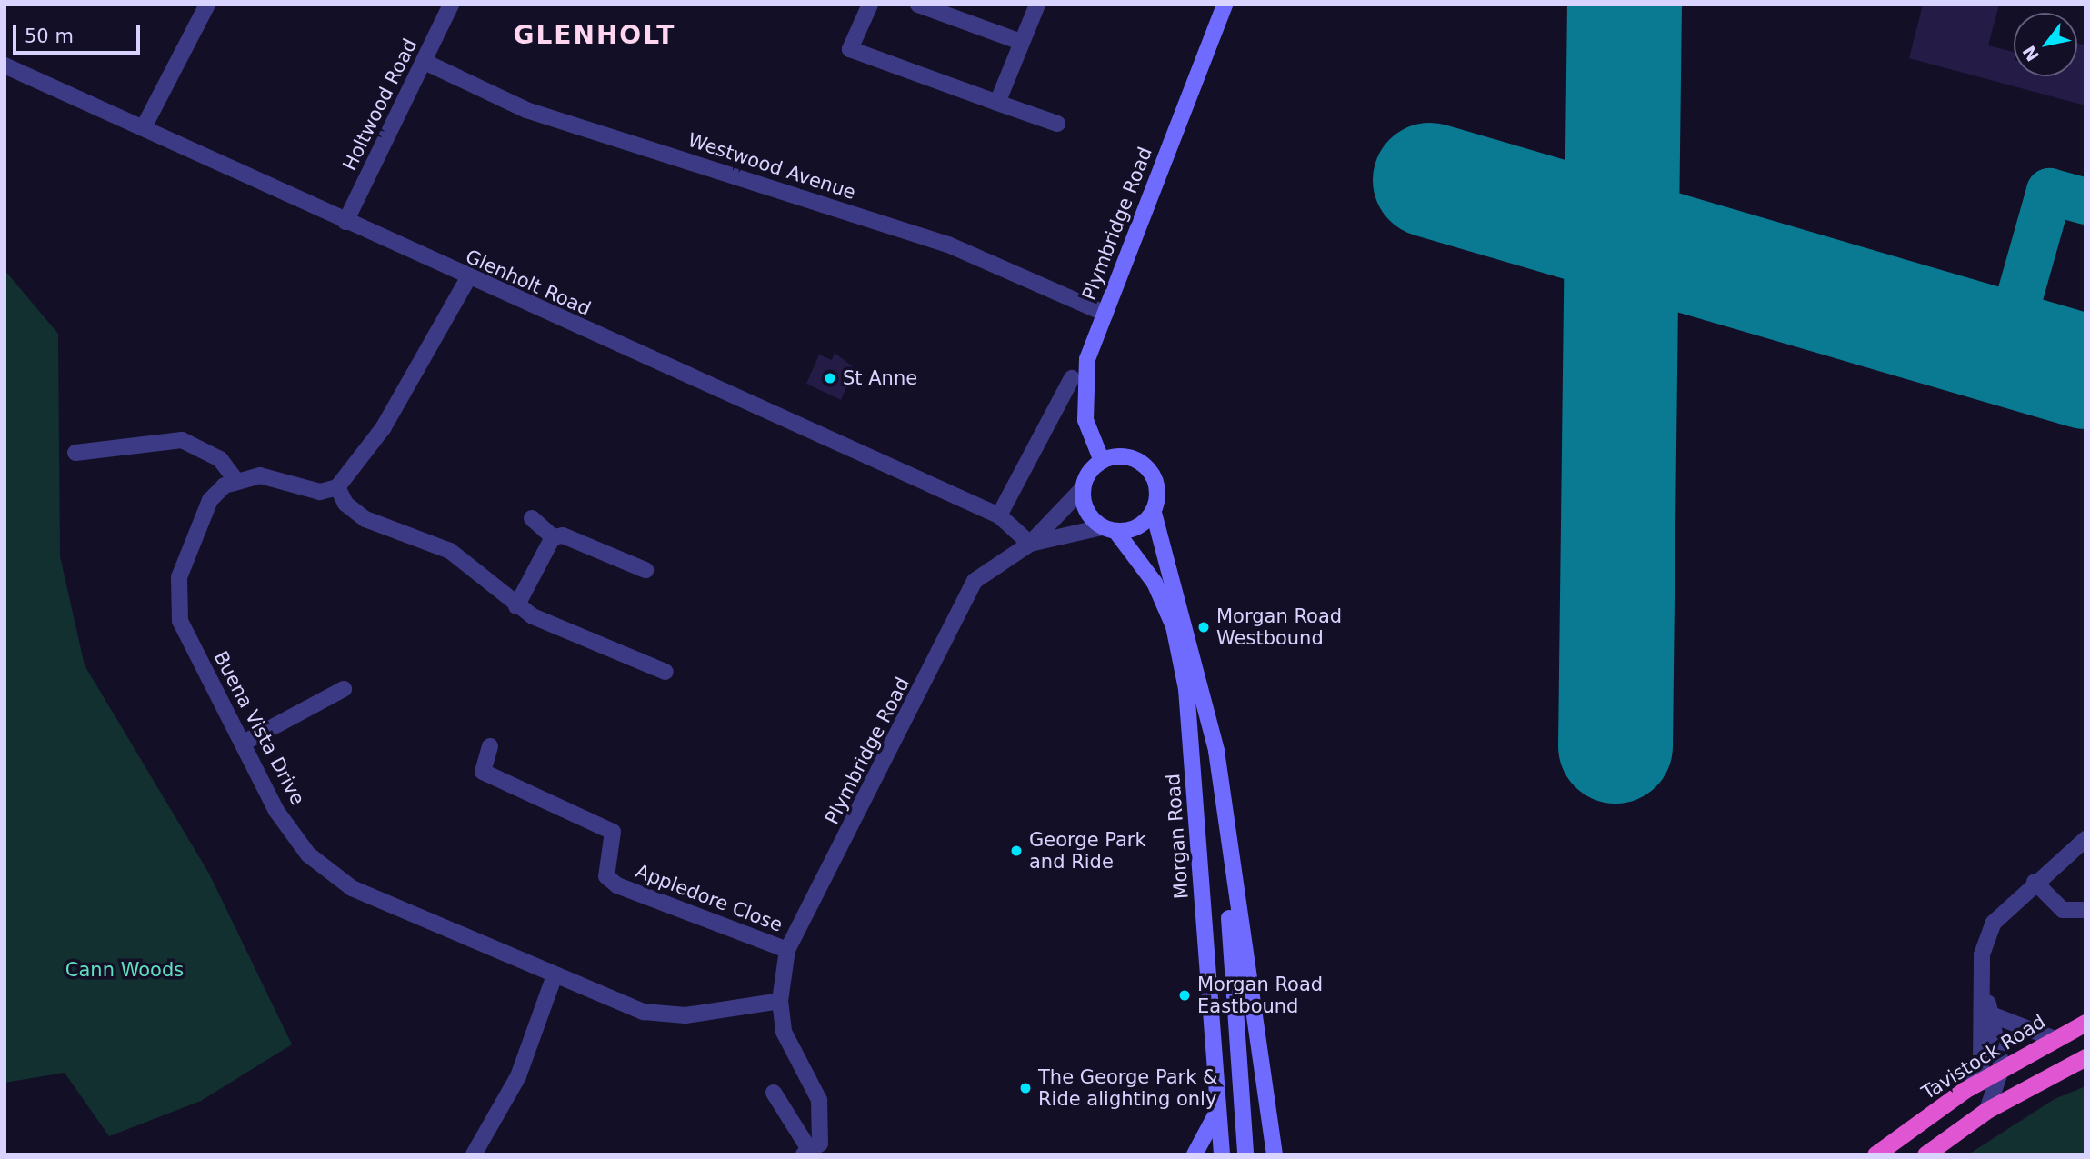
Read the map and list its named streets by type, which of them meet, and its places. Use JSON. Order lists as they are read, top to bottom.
{
  "streets": {
    "highway": ["Tavistock Road"],
    "main road": ["Plymbridge Road", "Morgan Road"],
    "street": [
      "Holtwood Road",
      "Westwood Avenue",
      "Glenholt Road",
      "Buena Vista Drive",
      "Appledore Close"
    ]
  },
  "crossings": [
    ["Holtwood Road", "Westwood Avenue"],
    ["Holtwood Road", "Glenholt Road"],
    ["Westwood Avenue", "Plymbridge Road"],
    ["Plymbridge Road", "Glenholt Road"],
    ["Plymbridge Road", "Buena Vista Drive"],
    ["Plymbridge Road", "Morgan Road"],
    ["Plymbridge Road", "Appledore Close"]
  ],
  "districts": ["GLENHOLT"],
  "parks": ["Cann Woods"],
  "places": [
    "St Anne",
    "Morgan Road Westbound",
    "George Park and Ride",
    "Morgan Road Eastbound",
    "The George Park & Ride alighting only"
  ],
  "scale_bar": "50 m",
  "north": "bottom left"
}
